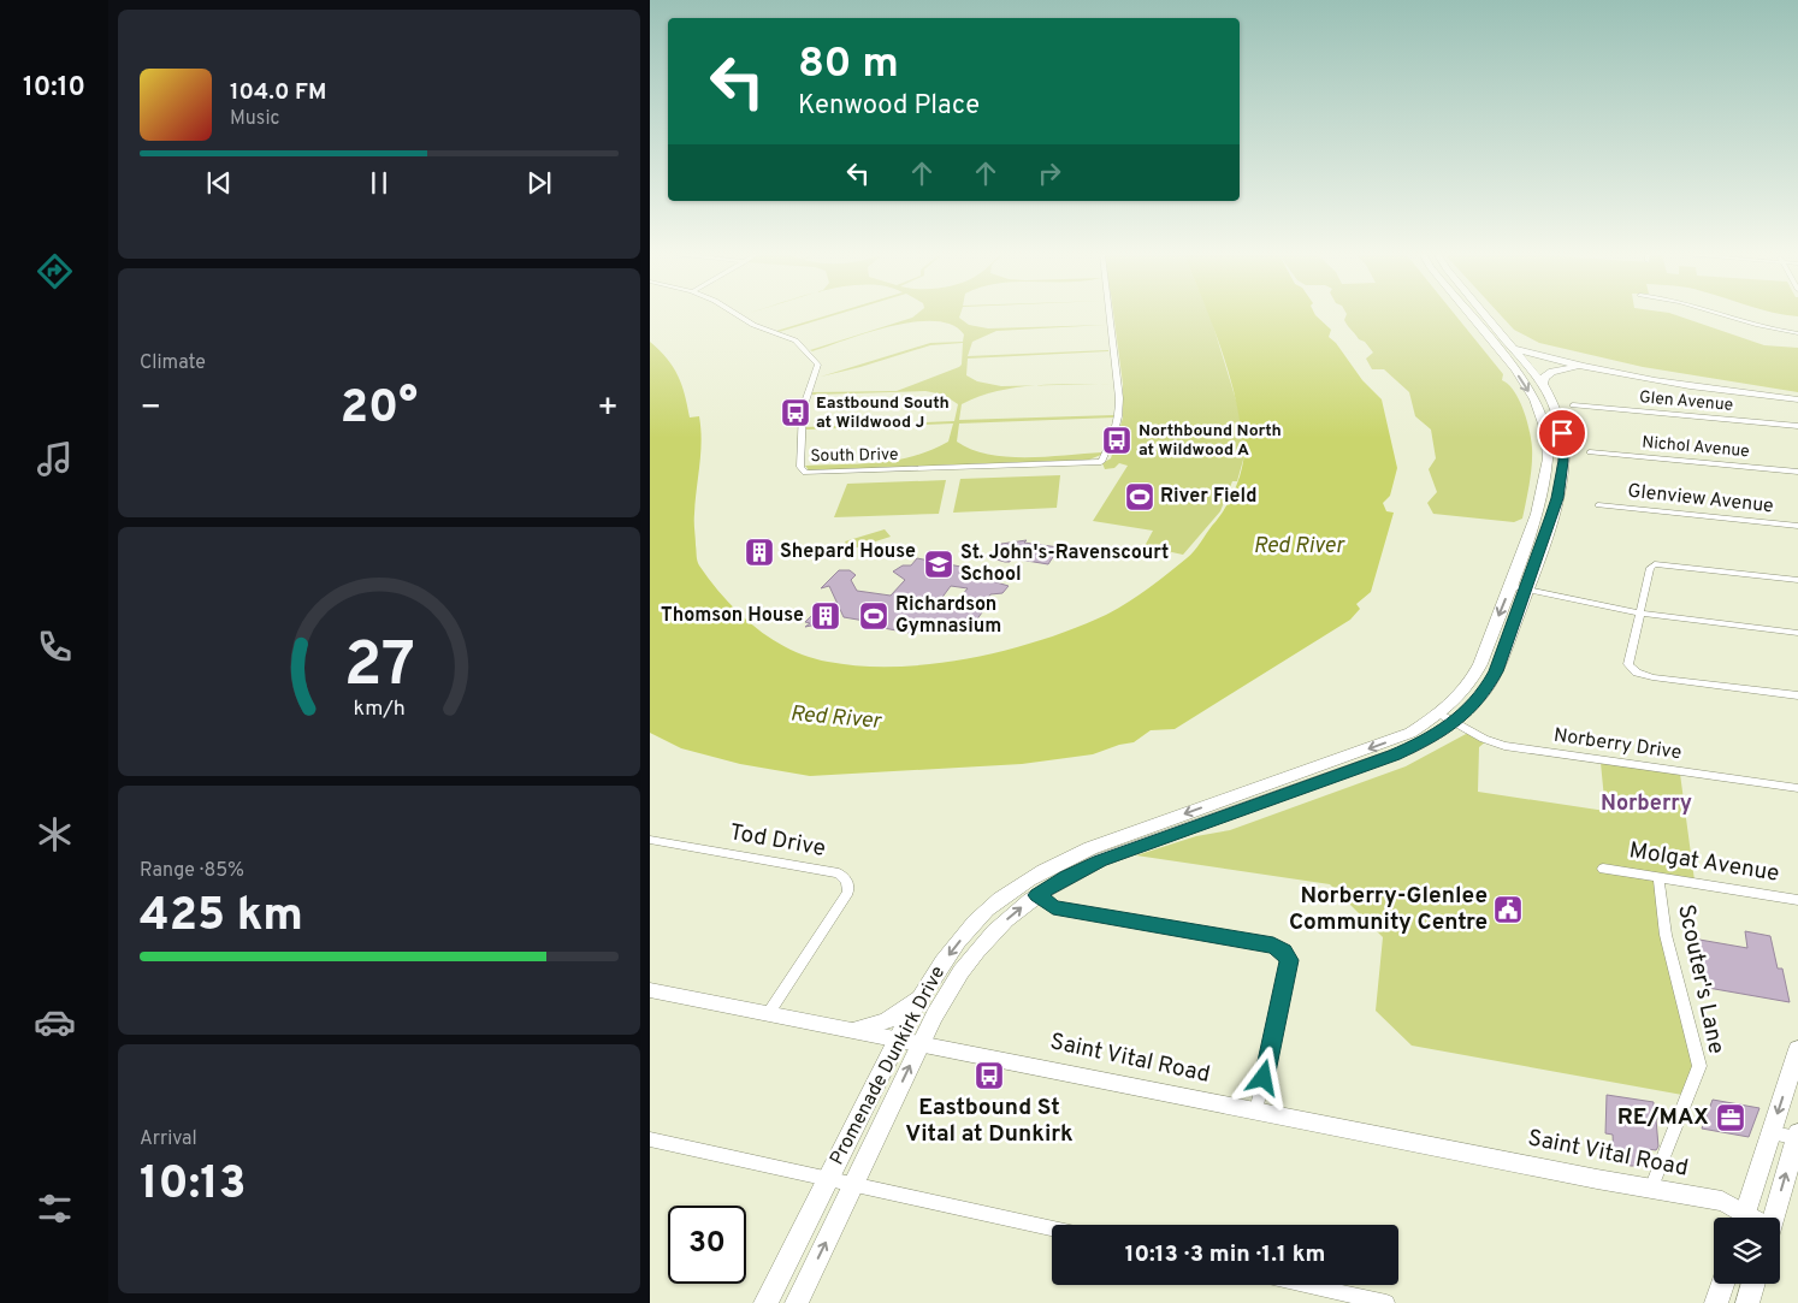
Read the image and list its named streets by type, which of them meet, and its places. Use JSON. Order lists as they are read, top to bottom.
{
  "streets": {
    "main road": ["Promenade Dunkirk Drive"],
    "street": [
      "Glen Avenue",
      "Nichol Avenue",
      "South Drive",
      "Glenview Avenue",
      "Norberry Drive",
      "Tod Drive",
      "Molgat Avenue",
      "Scouter's Lane",
      "Saint Vital Road"
    ]
  },
  "crossings": [
    ["Norberry Drive", "Promenade Dunkirk Drive"],
    ["Tod Drive", "Saint Vital Road"],
    ["Molgat Avenue", "Scouter's Lane"],
    ["Scouter's Lane", "Saint Vital Road"],
    ["Saint Vital Road", "Promenade Dunkirk Drive"]
  ],
  "districts": ["Norberry"],
  "water": ["Red River"],
  "places": {
    "bus stop": ["Eastbound South at Wildwood J", "Northbound North at Wildwood A", "Eastbound St Vital at Dunkirk"],
    "sports": ["River Field", "Richardson Gymnasium"],
    "building": ["Shepard House", "Thomson House"],
    "school or university": ["St. John's-Ravenscourt School"],
    "public building": ["Norberry-Glenlee Community Centre"],
    "office": ["RE/MAX"]
  },
  "page": {
    "tabs": "10:10",
    "turn": ["80 m", "Kenwood Place"],
    "song": ["104.0 FM", "Music"],
    "tile": [
      "Climate",
      ["Range · 85%", "425 km"],
      ["Arrival", "10:13"]
    ],
    "heat": ["−", "20°", "+"],
    "limit": "30",
    "trip": "10:13 · 3 min · 1.1 km",
    "gauge": ["27", "km/h"]
  }
}
